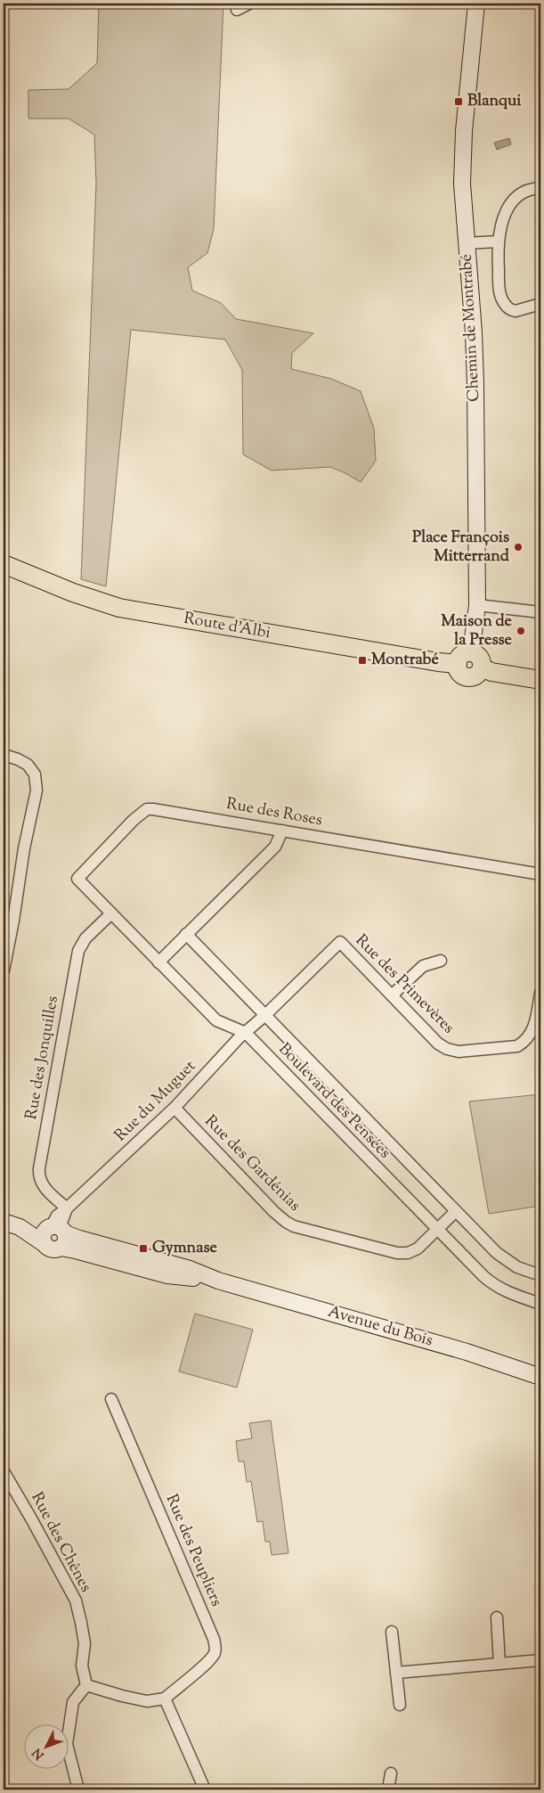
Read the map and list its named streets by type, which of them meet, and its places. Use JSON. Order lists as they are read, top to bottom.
{
  "streets": {
    "main road": ["Route d'Albi"],
    "street": [
      "Chemin de Montrabé",
      "Rue des Roses",
      "Rue des Primevères",
      "Rue des Jonquilles",
      "Rue du Muguet",
      "Boulevard des Pensées",
      "Rue des Gardénias",
      "Avenue du Bois",
      "Rue des Chênes",
      "Rue des Peupliers"
    ]
  },
  "crossings": [
    ["Chemin de Montrabé", "Route d'Albi"],
    ["Rue des Roses", "Rue des Jonquilles"],
    ["Rue des Roses", "Boulevard des Pensées"],
    ["Rue des Primevères", "Rue du Muguet"],
    ["Rue des Primevères", "Boulevard des Pensées"],
    ["Rue des Jonquilles", "Rue du Muguet"],
    ["Rue des Jonquilles", "Boulevard des Pensées"],
    ["Rue du Muguet", "Boulevard des Pensées"],
    ["Rue du Muguet", "Rue des Gardénias"],
    ["Rue du Muguet", "Avenue du Bois"],
    ["Boulevard des Pensées", "Rue des Gardénias"]
  ],
  "places": {
    "transit": ["Blanqui", "Montrabé", "Gymnase"],
    "other": ["Place François Mitterrand", "Maison de la Presse"]
  },
  "north": "bottom left"
}
